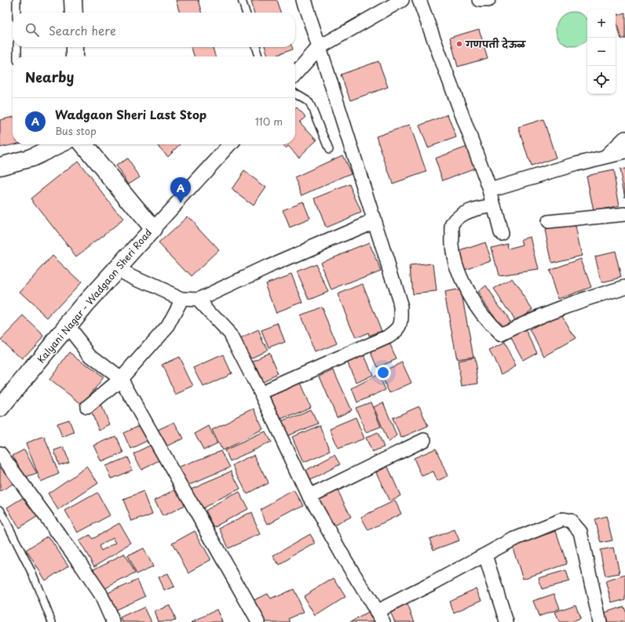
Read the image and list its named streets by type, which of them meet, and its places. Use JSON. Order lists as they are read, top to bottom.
{
  "streets": {
    "street": ["Kalyani Nagar - Wadgaon Sheri Road"]
  },
  "places": ["गणपती देऊळ"],
  "page": {
    "map_buttons": ["+", "−"],
    "search": "Search here",
    "heading": "Nearby",
    "list": [
      {
        "mark": "A",
        "name": "Wadgaon Sheri Last Stop",
        "note": "Bus stop",
        "value": "110 m"
      }
    ],
    "pins": "A"
  }
}
